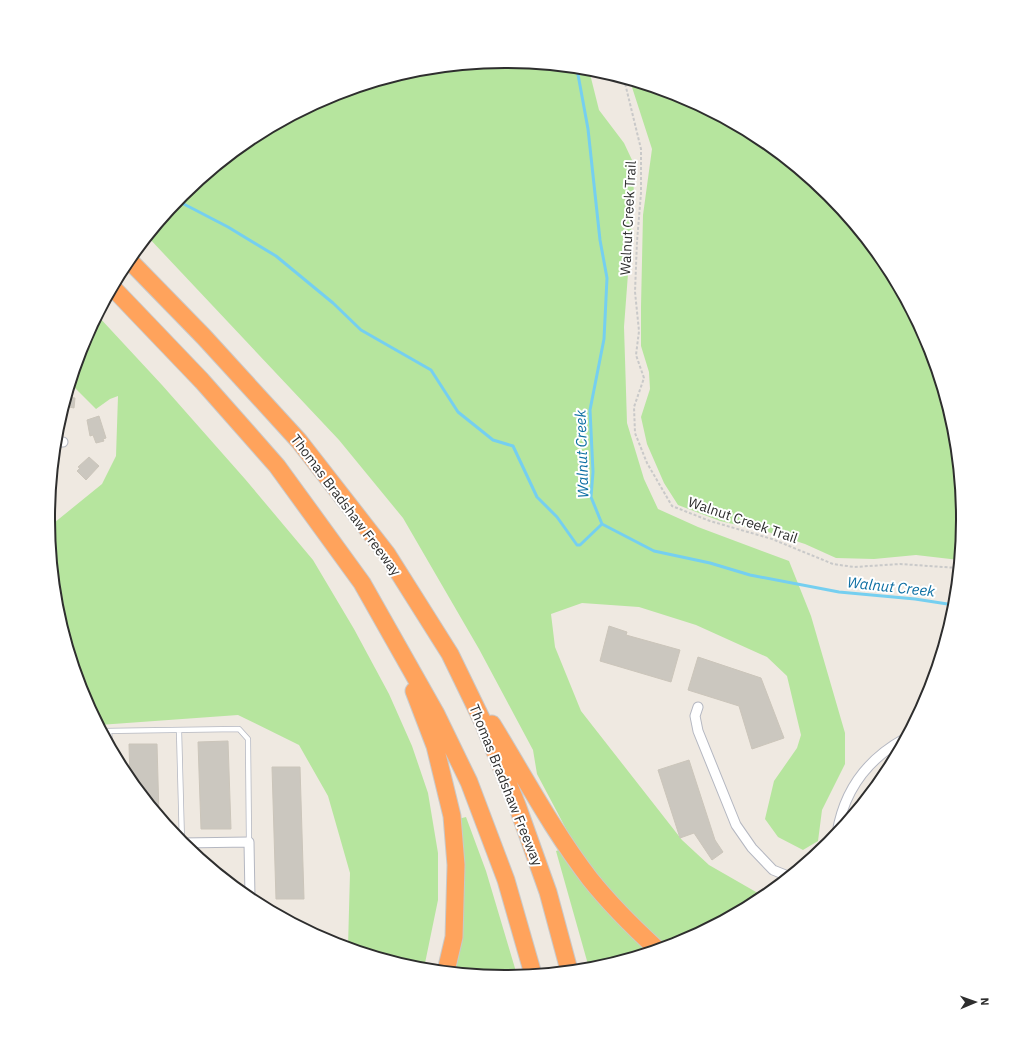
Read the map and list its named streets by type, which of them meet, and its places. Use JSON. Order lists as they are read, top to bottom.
{
  "streets": {
    "highway": ["Thomas Bradshaw Freeway"],
    "path": ["Walnut Creek Trail"]
  },
  "water": ["Walnut Creek"],
  "north": "right"
}
